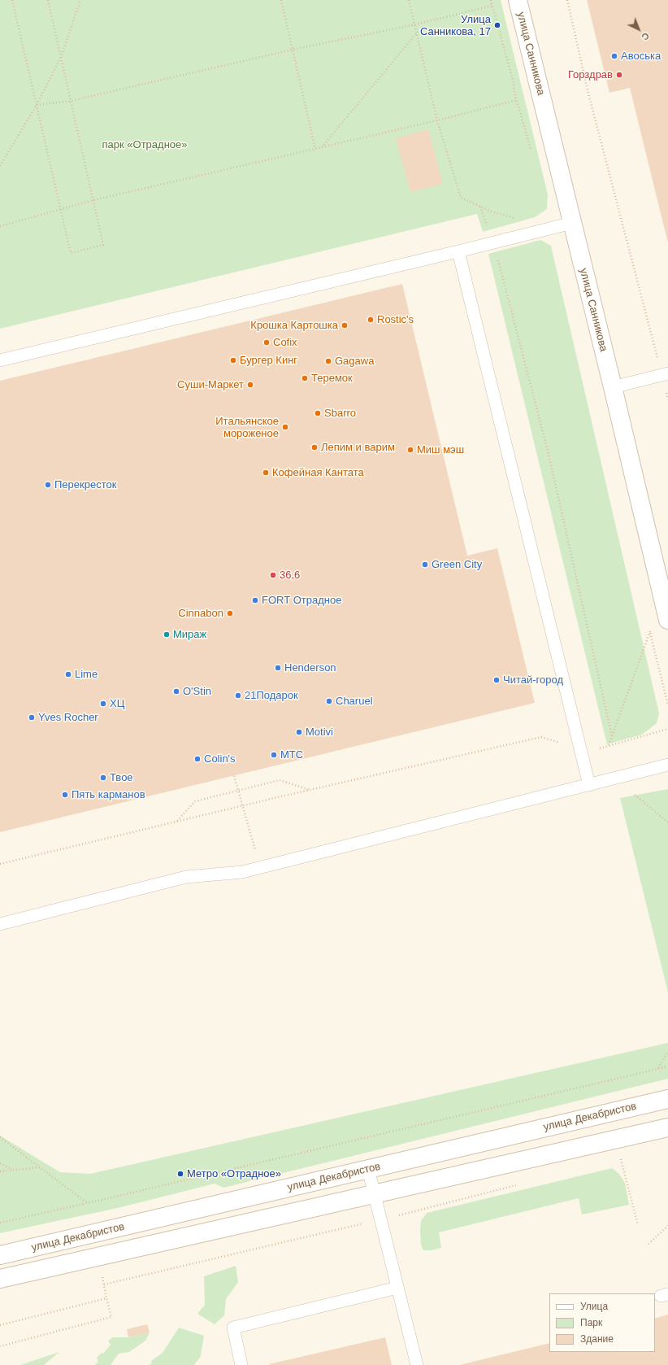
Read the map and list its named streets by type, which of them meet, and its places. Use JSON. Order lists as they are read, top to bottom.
{
  "streets": {
    "main road": ["улица Санникова", "улица Декабристов"]
  },
  "parks": ["парк «Отрадное»"],
  "places": [
    "Улица Санникова, 17",
    "Авоська",
    "Горздрав",
    "Rostic's",
    "Крошка Картошка",
    "Cofix",
    "Бургер Кинг",
    "Gagawa",
    "Теремок",
    "Суши-Маркет",
    "Sbarro",
    "Итальянское мороженое",
    "Лепим и варим",
    "Миш мэш",
    "Кофейная Кантата",
    "Перекресток",
    "Green City",
    "36,6",
    "FORT Отрадное",
    "Cinnabon",
    "Мираж",
    "Henderson",
    "Lime",
    "Читай-город",
    "O'Stin",
    "21Подарок",
    "Charuel",
    "ХЦ",
    "Yves Rocher",
    "Motivi",
    "МТС",
    "Colin's",
    "Твое",
    "Пять карманов",
    "Метро «Отрадное»"
  ],
  "legend": ["Улица", "Парк", "Здание"],
  "north": "bottom right"
}
